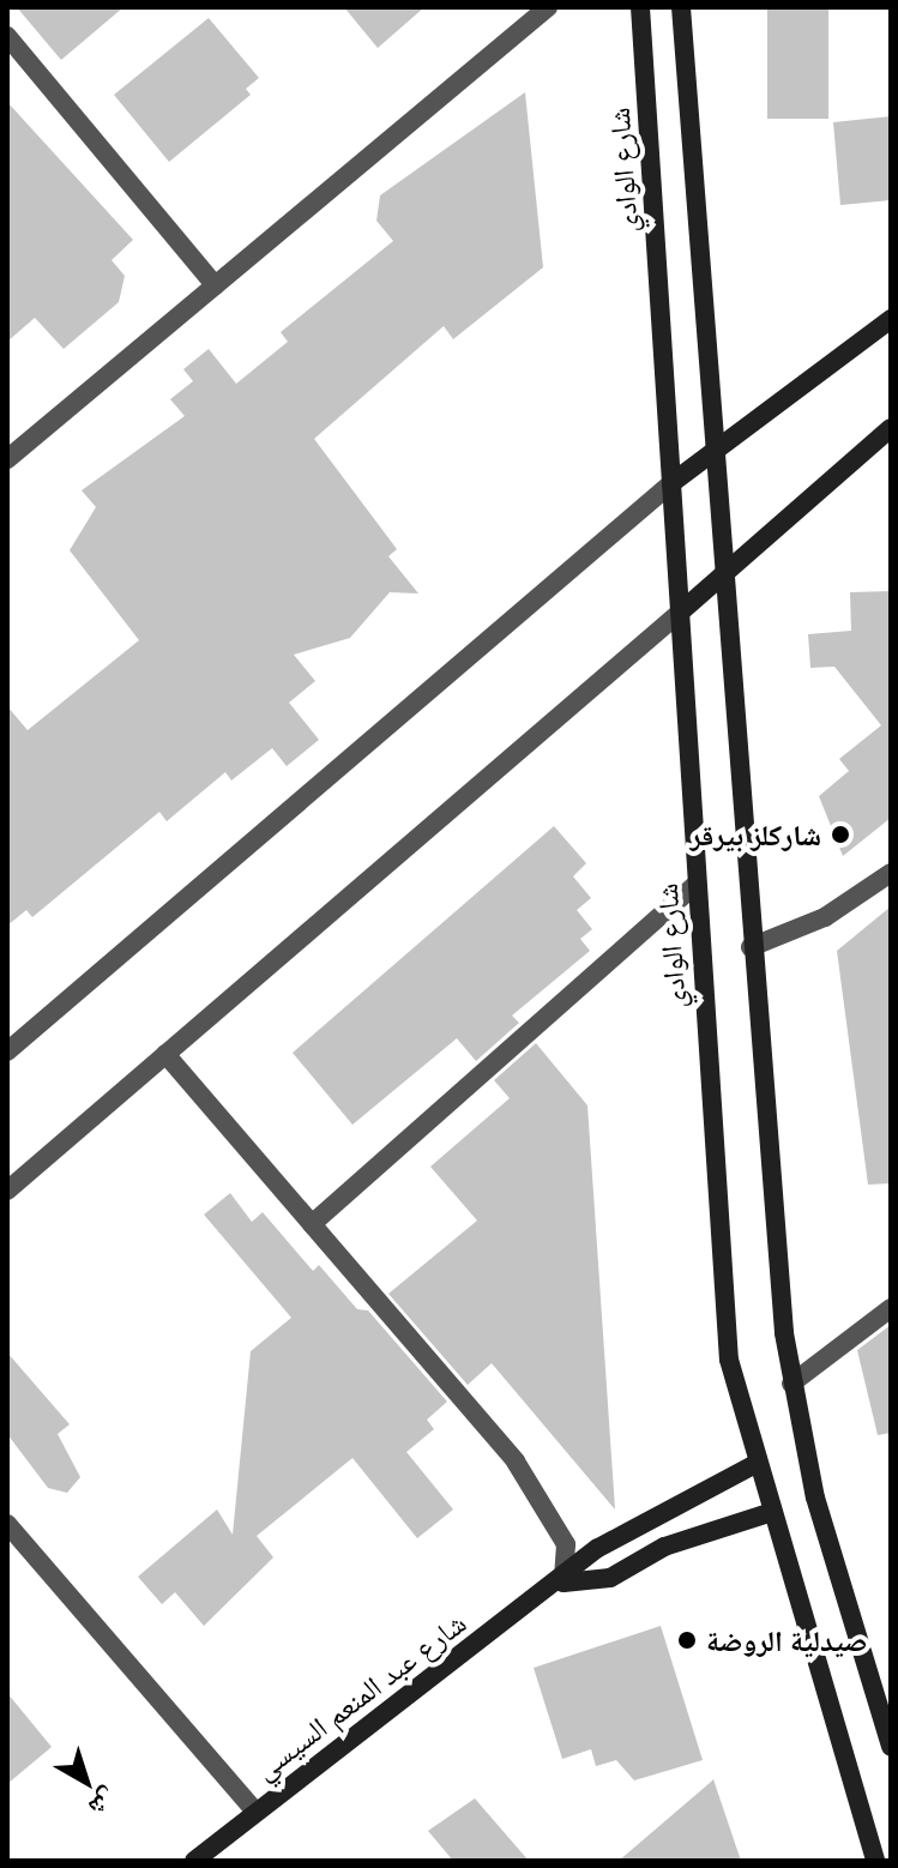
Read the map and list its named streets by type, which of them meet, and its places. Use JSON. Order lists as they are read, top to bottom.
{
  "streets": {
    "main road": ["شارع الوادي", "شارع عبد المنعم السيسي"]
  },
  "crossings": [
    ["شارع الوادي", "شارع عبد المنعم السيسي"]
  ],
  "places": ["شاركلز بيرقر", "صيدلية الروضة"],
  "north": "bottom right"
}
